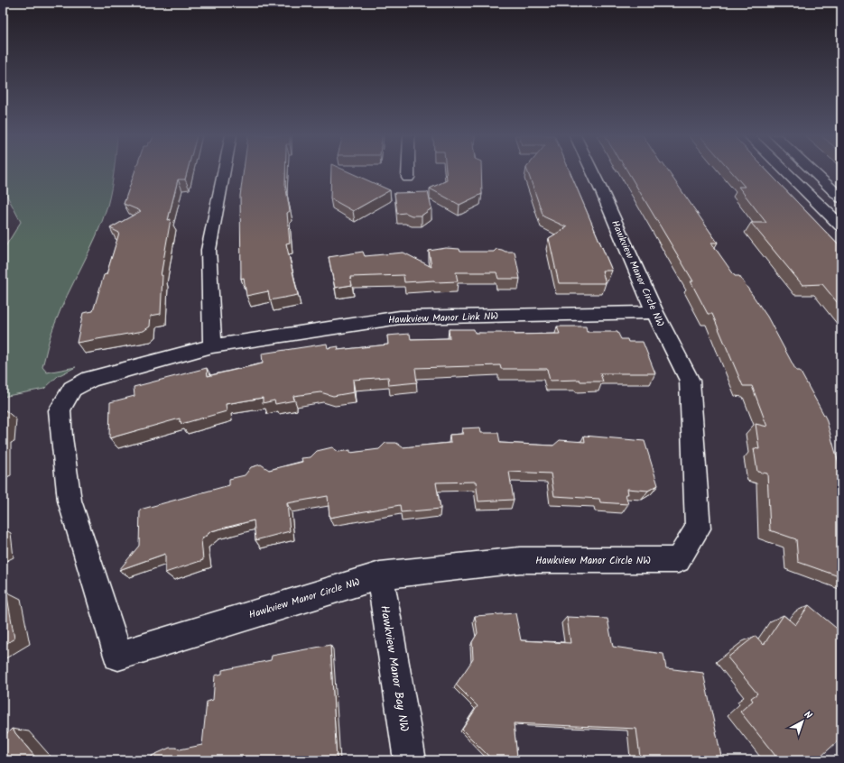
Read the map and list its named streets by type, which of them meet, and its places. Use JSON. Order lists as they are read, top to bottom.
{
  "streets": {
    "street": ["Hawkview Manor Circle NW", "Hawkview Manor Link NW", "Hawkview Manor Bay NW"]
  },
  "crossings": [
    ["Hawkview Manor Circle NW", "Hawkview Manor Link NW"],
    ["Hawkview Manor Circle NW", "Hawkview Manor Bay NW"]
  ],
  "north": "top right"
}
